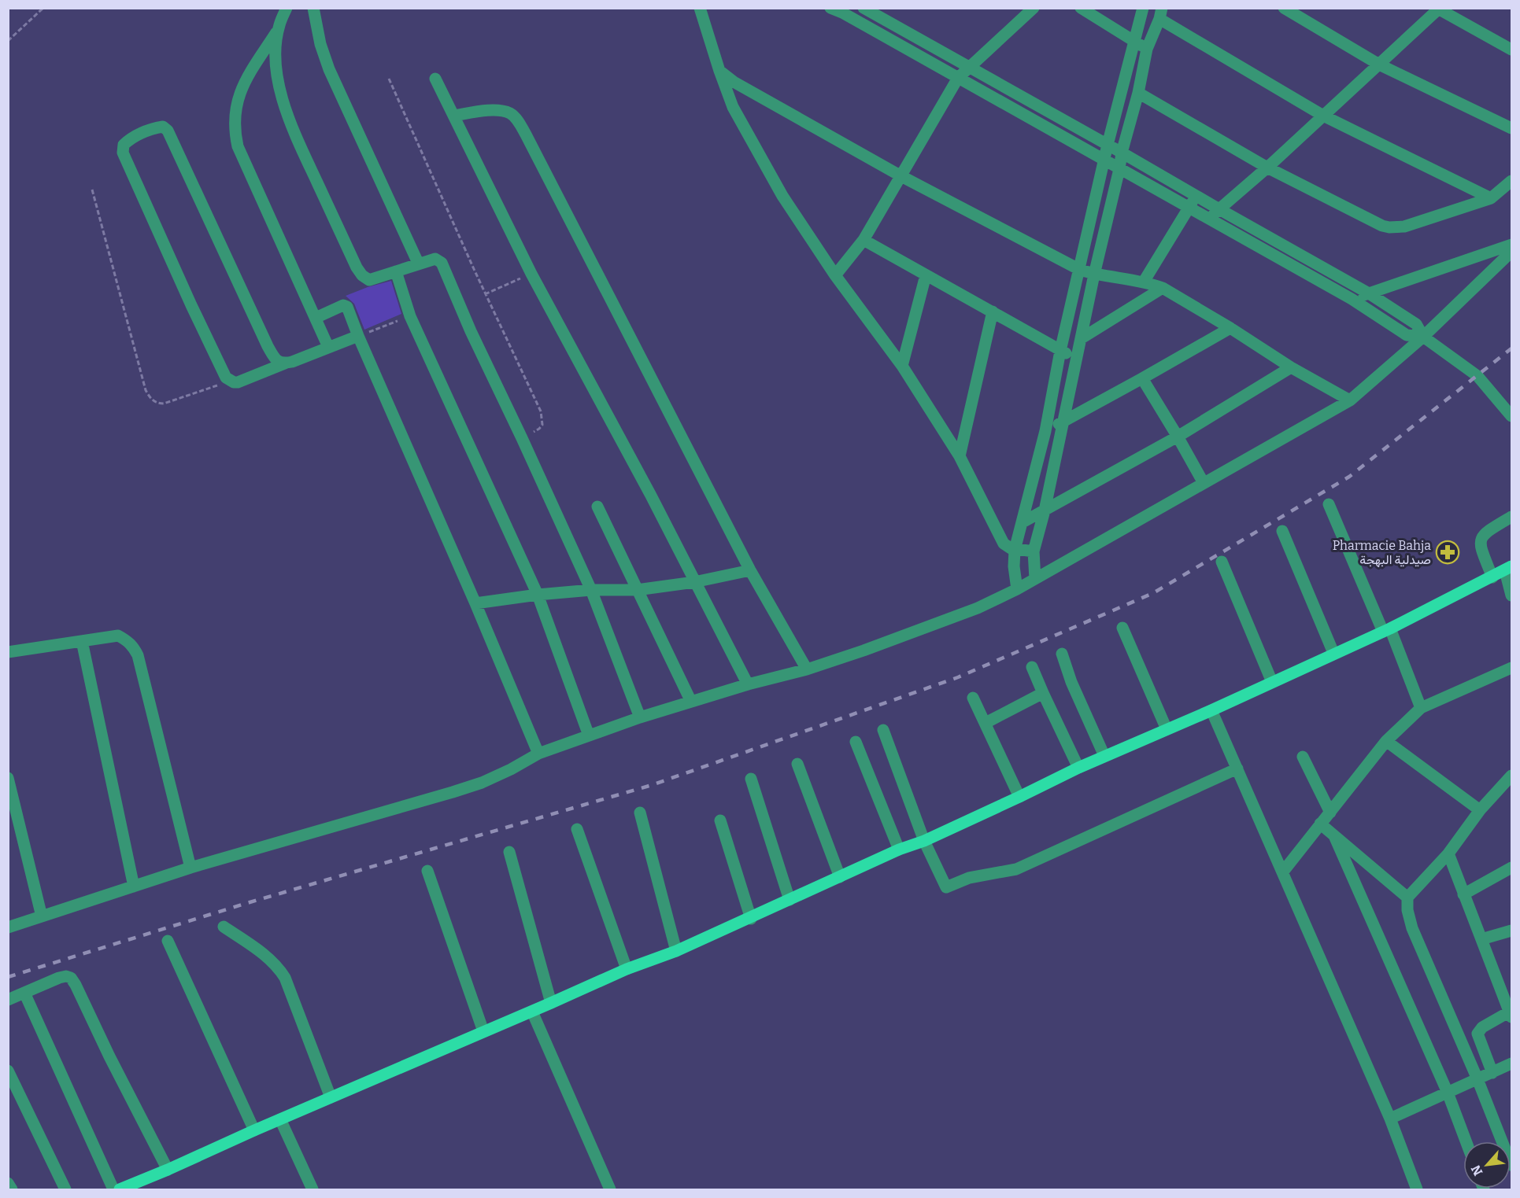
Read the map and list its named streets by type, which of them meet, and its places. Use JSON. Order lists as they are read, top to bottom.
{
  "places": {
    "pharmacy": ["Pharmacie Bahja صيدلية البهجة"]
  },
  "north": "bottom left"
}
